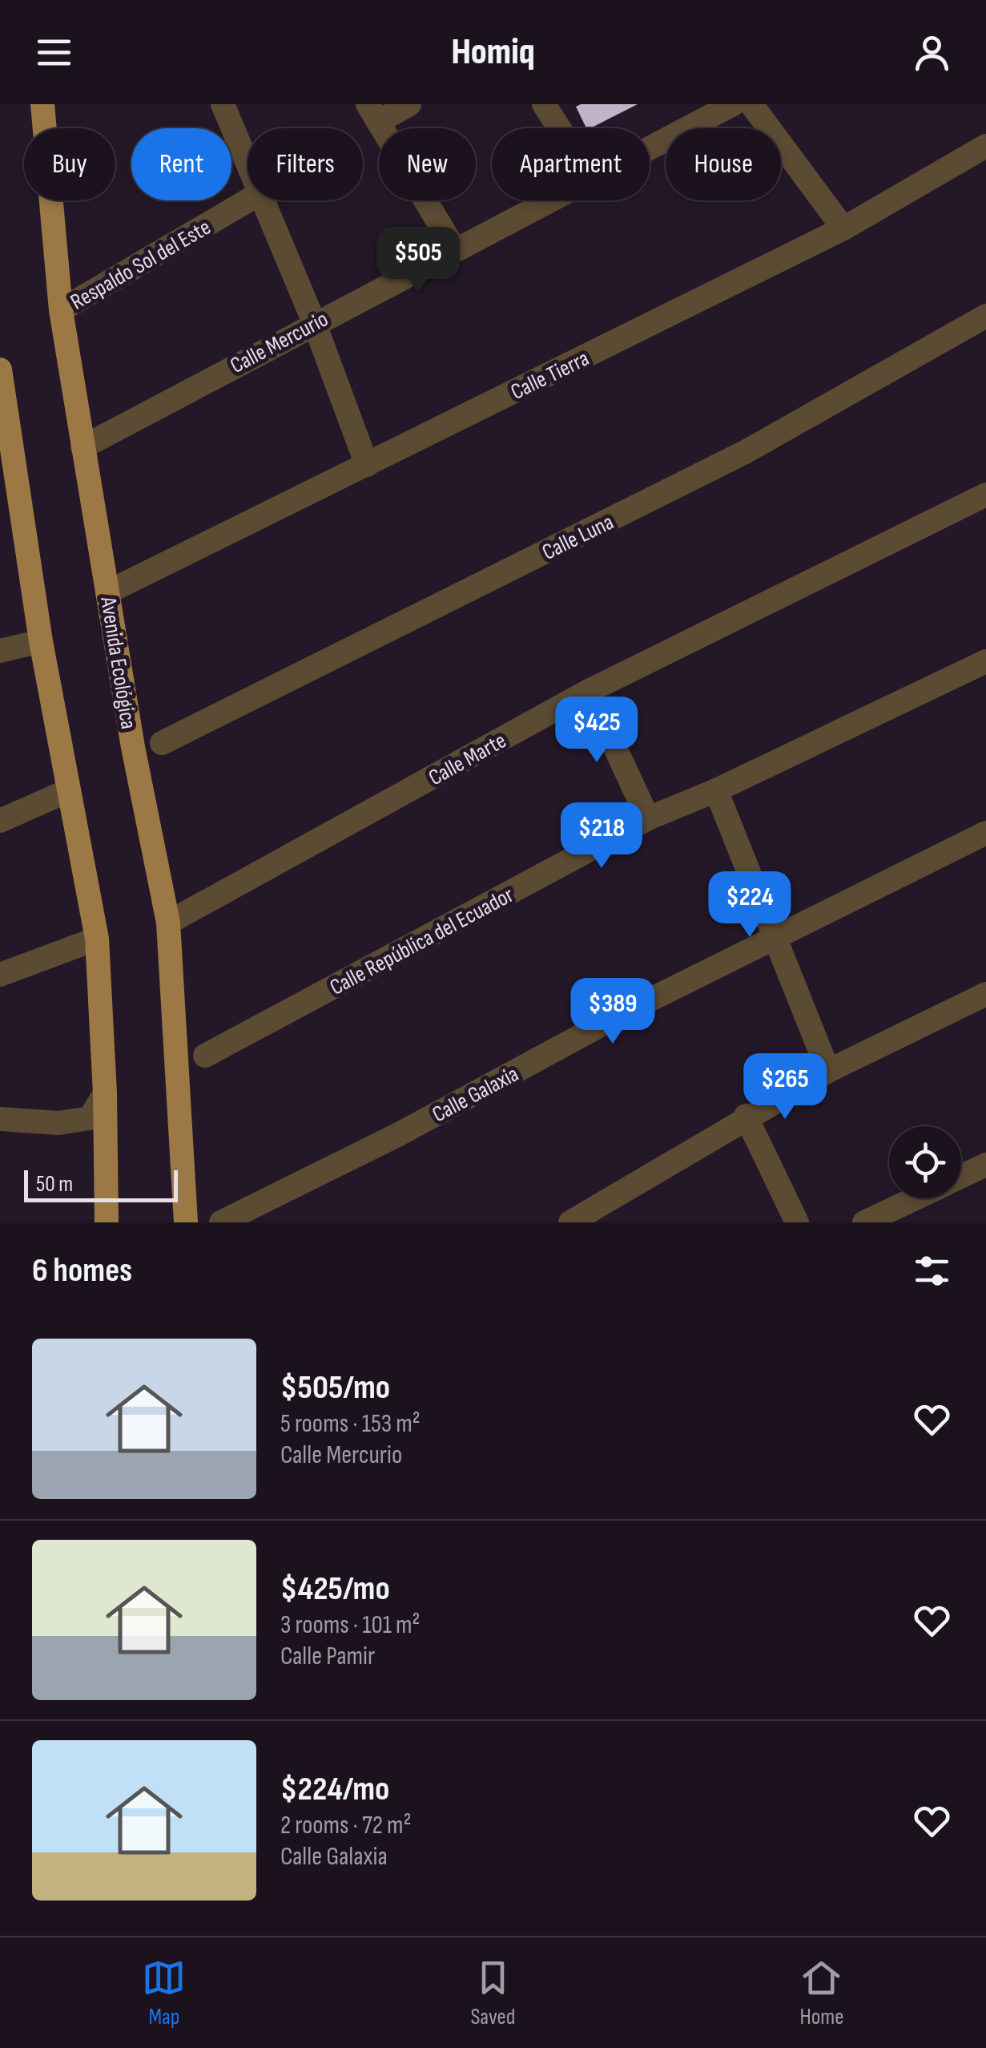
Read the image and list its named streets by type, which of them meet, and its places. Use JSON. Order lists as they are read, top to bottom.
{
  "streets": {
    "main road": ["Avenida Ecológica"],
    "street": [
      "Respaldo Sol del Este",
      "Calle Mercurio",
      "Calle Tierra",
      "Calle Luna",
      "Calle Marte",
      "Calle República del Ecuador",
      "Calle Galaxia"
    ]
  },
  "crossings": [
    ["Respaldo Sol del Este", "Avenida Ecológica"],
    ["Calle Mercurio", "Avenida Ecológica"],
    ["Calle Tierra", "Avenida Ecológica"],
    ["Avenida Ecológica", "Calle Marte"]
  ],
  "scale_bar": "50 m",
  "page": {
    "header": "Homiq",
    "chip": [
      "Buy",
      "Rent",
      "Filters",
      "New",
      "Apartment",
      "House"
    ],
    "price": [
      "$505",
      "$425",
      "$218",
      "$224",
      "$389",
      "$265"
    ],
    "scale": "50 m",
    "heading": "6 homes",
    "list": [
      {
        "name": "$505/mo",
        "note": "5 rooms · 153 m² · Calle Mercurio"
      },
      {
        "name": "$425/mo",
        "note": "3 rooms · 101 m² · Calle Pamir"
      },
      {
        "name": "$224/mo",
        "note": "2 rooms · 72 m² · Calle Galaxia"
      }
    ],
    "tabs": ["Map", "Saved", "Home"]
  }
}
